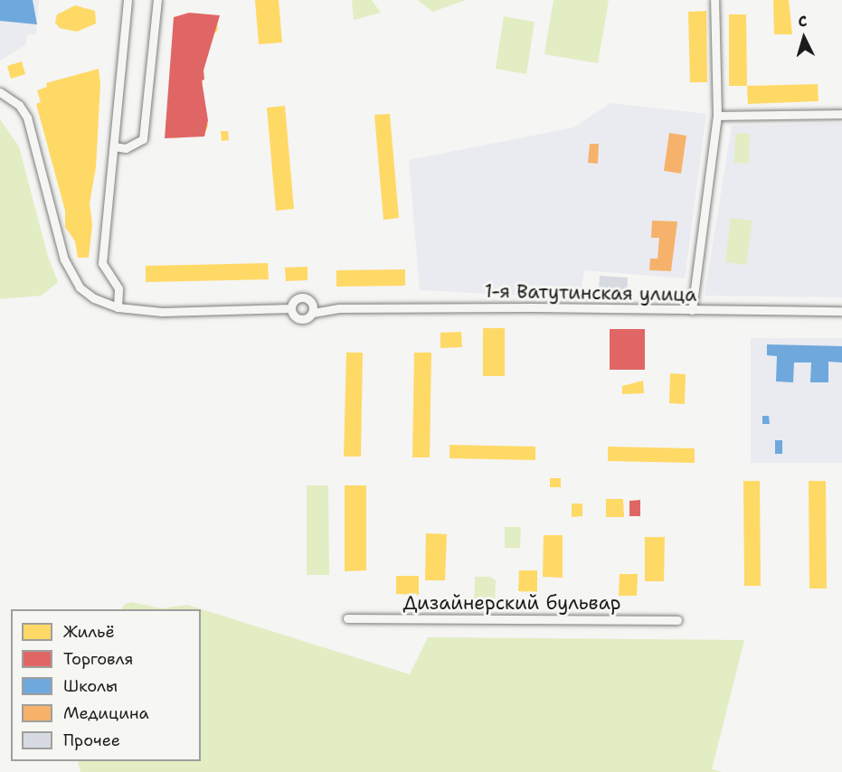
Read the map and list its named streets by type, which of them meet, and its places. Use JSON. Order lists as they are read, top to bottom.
{
  "streets": {
    "street": ["1-я Ватутинская улица", "Дизайнерский бульвар"]
  },
  "legend": [
    "Жильё",
    "Торговля",
    "Школы",
    "Медицина",
    "Прочее"
  ],
  "north": "top"
}
